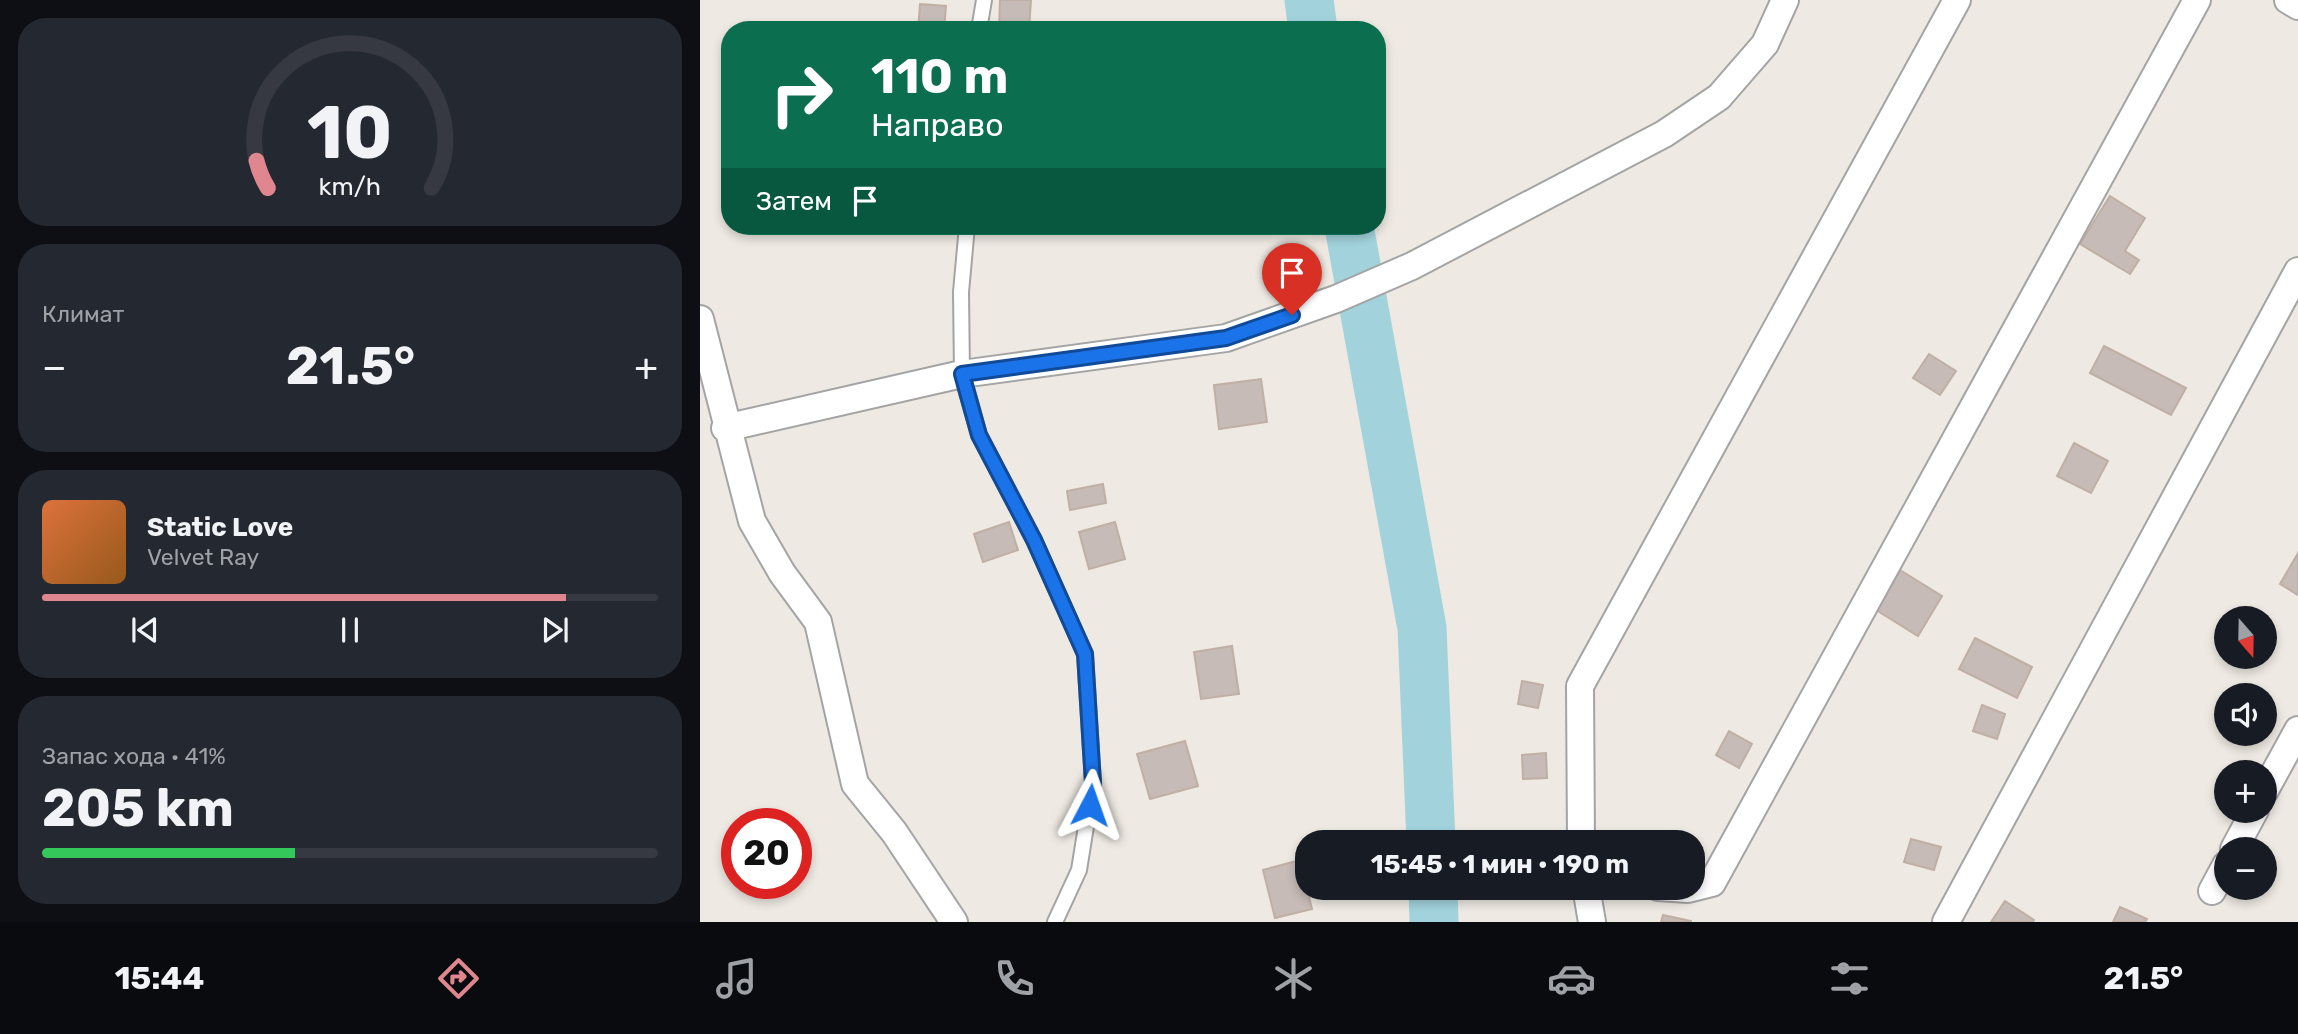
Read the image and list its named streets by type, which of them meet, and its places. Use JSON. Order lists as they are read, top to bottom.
{
  "north": "bottom",
  "page": {
    "turn": ["110 m", "Направо"],
    "then": "Затем",
    "tile": [
      "Климат",
      ["Запас хода · 41%", "205 km"]
    ],
    "heat": ["−", "21.5°", "+"],
    "song": ["Static Love", "Velvet Ray"],
    "map_buttons": ["+", "−"],
    "limit": "20",
    "trip": "15:45 · 1 мин · 190 m",
    "tabs": ["15:44", "21.5°"],
    "gauge": ["10", "km/h"]
  }
}
